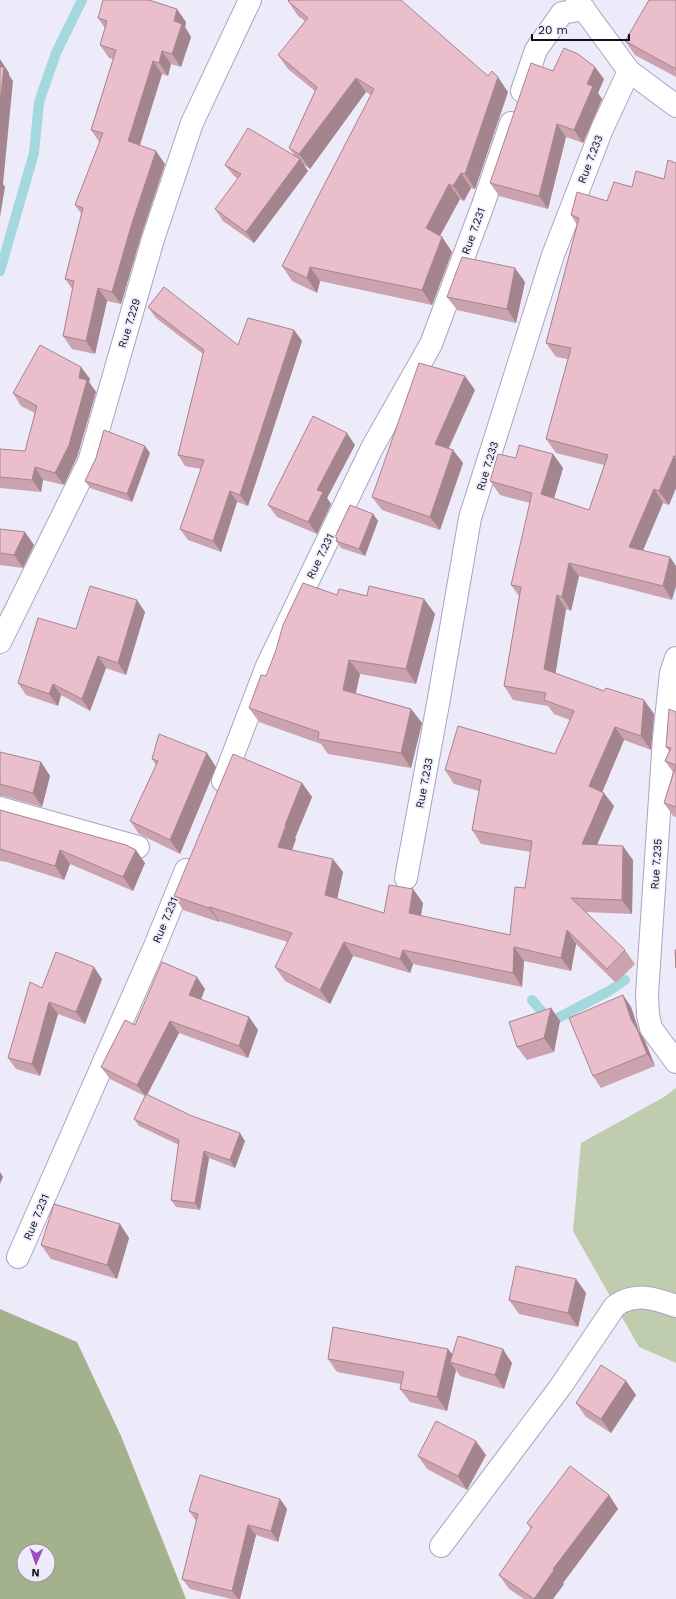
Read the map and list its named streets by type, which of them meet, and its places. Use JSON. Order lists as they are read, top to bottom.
{
  "streets": {
    "street": [
      "Rue 7.233",
      "Rue 7.231",
      "Rue 7.229",
      "Rue 7.235"
    ]
  },
  "scale_bar": "20 m",
  "north": "bottom"
}
